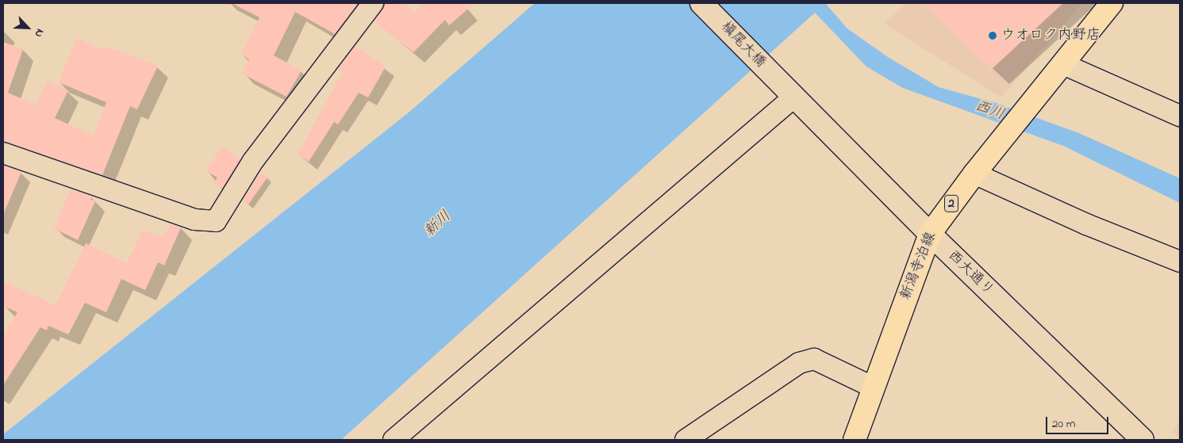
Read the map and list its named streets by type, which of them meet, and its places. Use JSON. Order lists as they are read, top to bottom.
{
  "streets": {
    "main road": ["2", "新潟寺泊線"],
    "street": ["槇尾大橋", "西大通り"]
  },
  "crossings": [
    ["槇尾大橋", "西大通り"],
    ["新潟寺泊線", "西大通り"]
  ],
  "water": ["西川", "新川"],
  "places": ["ウオロク内野店"],
  "scale_bar": "20 m",
  "north": "bottom right"
}
